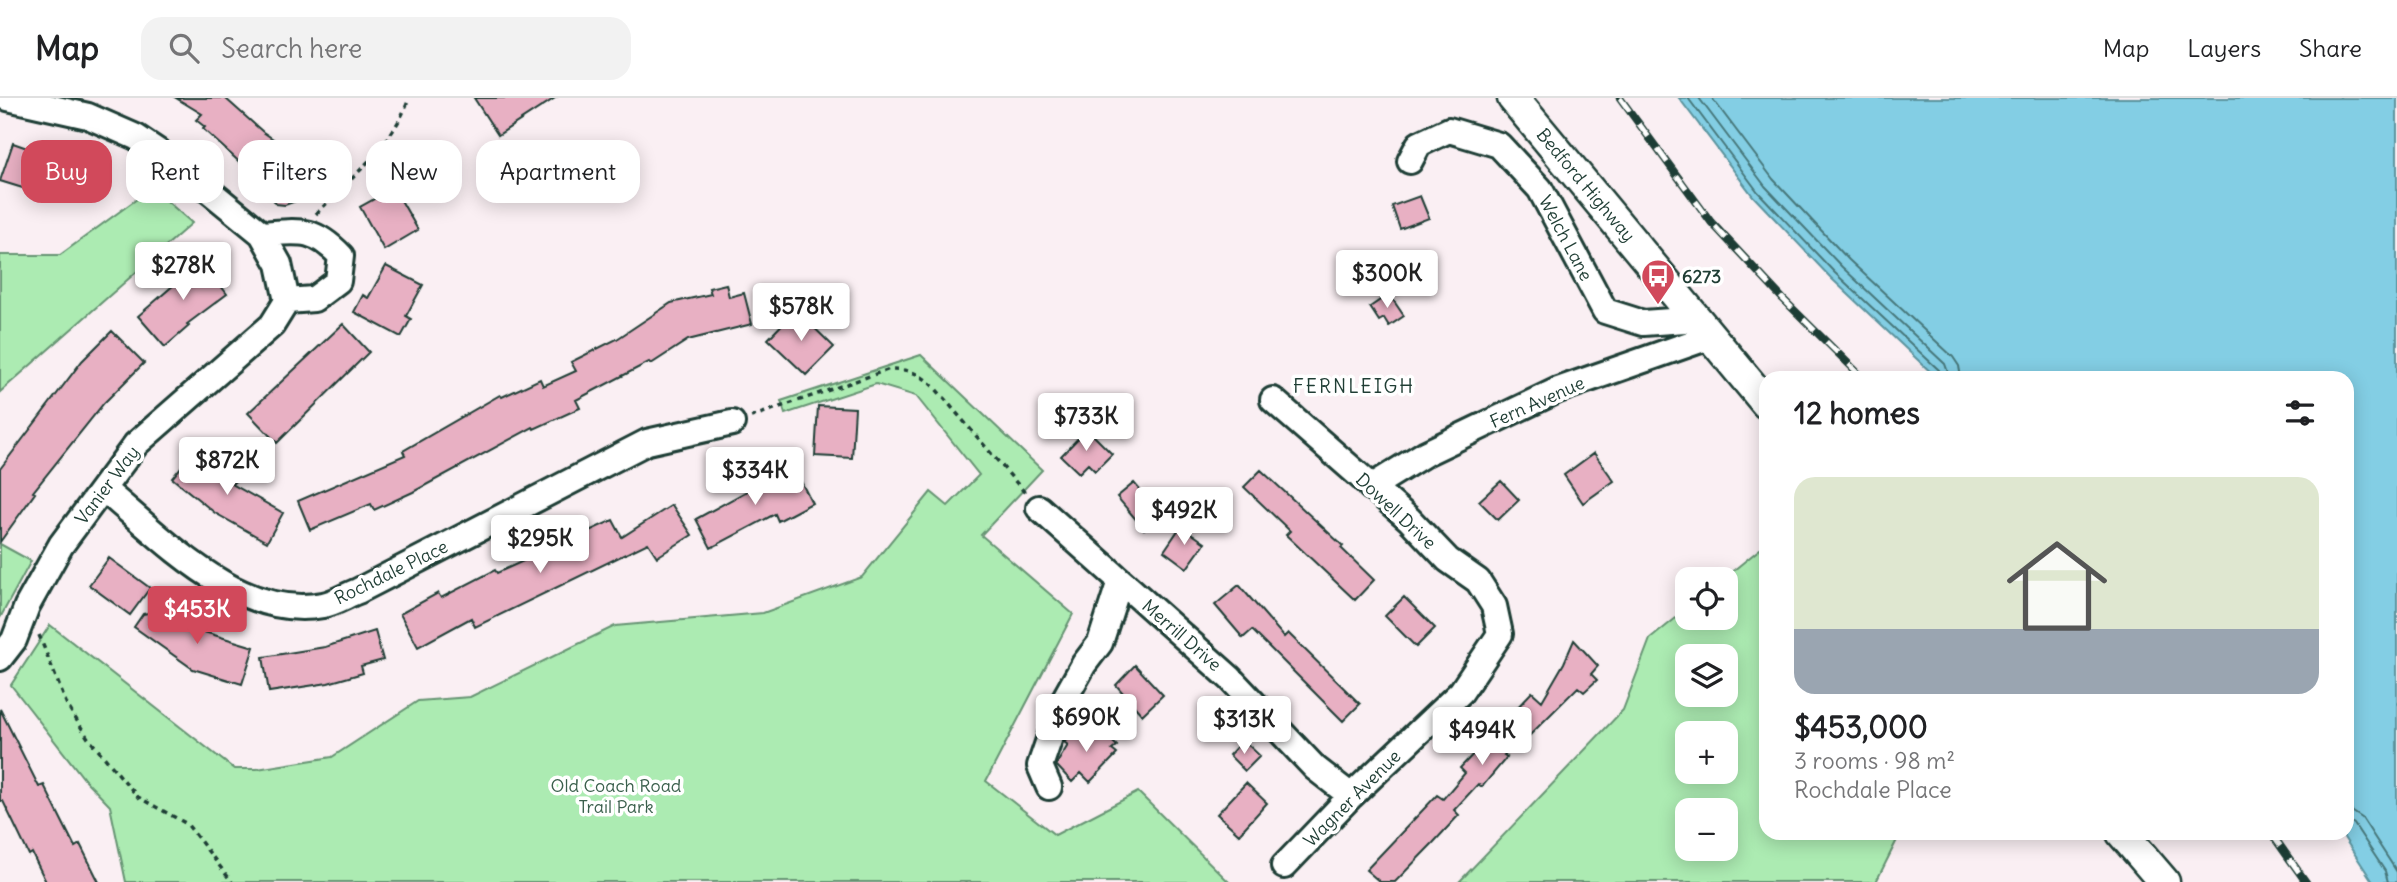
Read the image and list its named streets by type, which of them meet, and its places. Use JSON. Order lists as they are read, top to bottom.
{
  "streets": {
    "main road": ["Bedford Highway"],
    "street": [
      "Welch Lane",
      "Fern Avenue",
      "Vanier Way",
      "Dowell Drive",
      "Rochdale Place",
      "Merrill Drive",
      "Wagner Avenue"
    ]
  },
  "crossings": [
    ["Bedford Highway", "Welch Lane"],
    ["Bedford Highway", "Fern Avenue"],
    ["Welch Lane", "Fern Avenue"],
    ["Fern Avenue", "Dowell Drive"],
    ["Vanier Way", "Rochdale Place"],
    ["Dowell Drive", "Wagner Avenue"],
    ["Merrill Drive", "Wagner Avenue"]
  ],
  "districts": ["FERNLEIGH"],
  "parks": ["Old Coach Road Trail Park"],
  "places": {
    "bus stop": ["6273"]
  },
  "page": {
    "header": "Map",
    "search": "Search here",
    "nav": ["Map", "Layers", "Share"],
    "chip": [
      "Buy",
      "Rent",
      "Filters",
      "New",
      "Apartment"
    ],
    "price": [
      "$278K",
      "$300K",
      "$578K",
      "$733K",
      "$872K",
      "$334K",
      "$492K",
      "$295K",
      "$453K",
      "$690K",
      "$313K",
      "$494K"
    ],
    "heading": "12 homes",
    "list": [
      {
        "name": "$453,000",
        "note": "3 rooms · 98 m² · Rochdale Place"
      }
    ],
    "map_buttons": ["+", "−"]
  }
}
